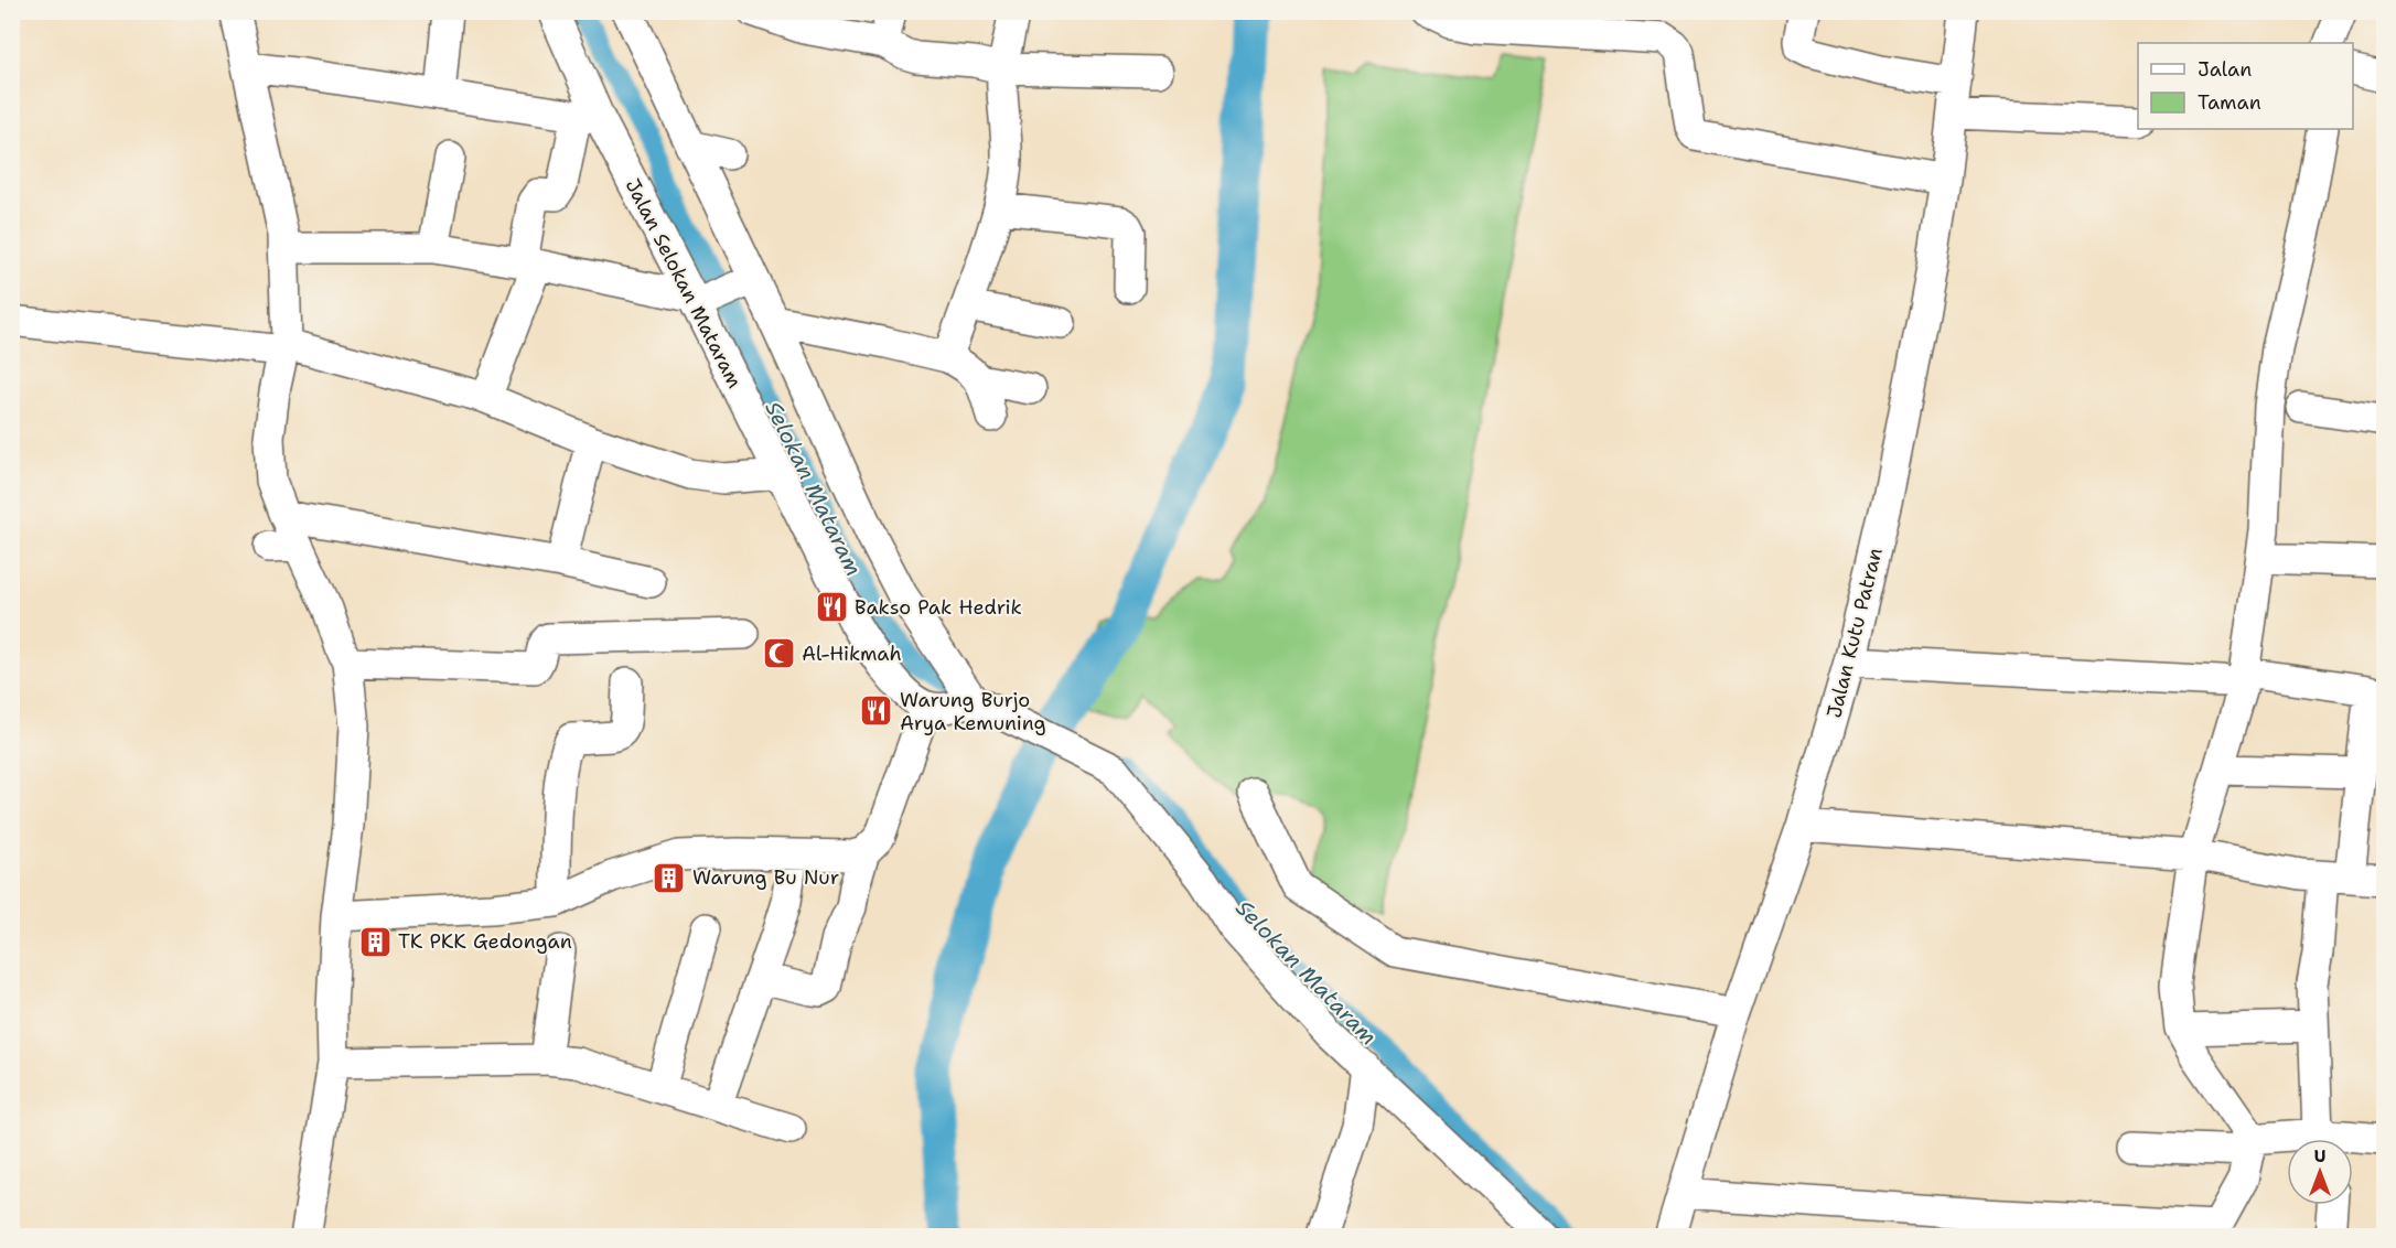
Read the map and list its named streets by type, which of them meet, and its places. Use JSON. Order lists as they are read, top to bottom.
{
  "streets": {
    "street": ["Jalan Selokan Mataram", "Jalan Kutu Patran"]
  },
  "water": ["Selokan Mataram"],
  "places": {
    "restaurant": ["Bakso Pak Hedrik", "Warung Burjo Arya Kemuning"],
    "mosque": ["Al-Hikmah"],
    "building": ["Warung Bu Nur", "TK PKK Gedongan"]
  },
  "legend": ["Jalan", "Taman"],
  "north": "top"
}
